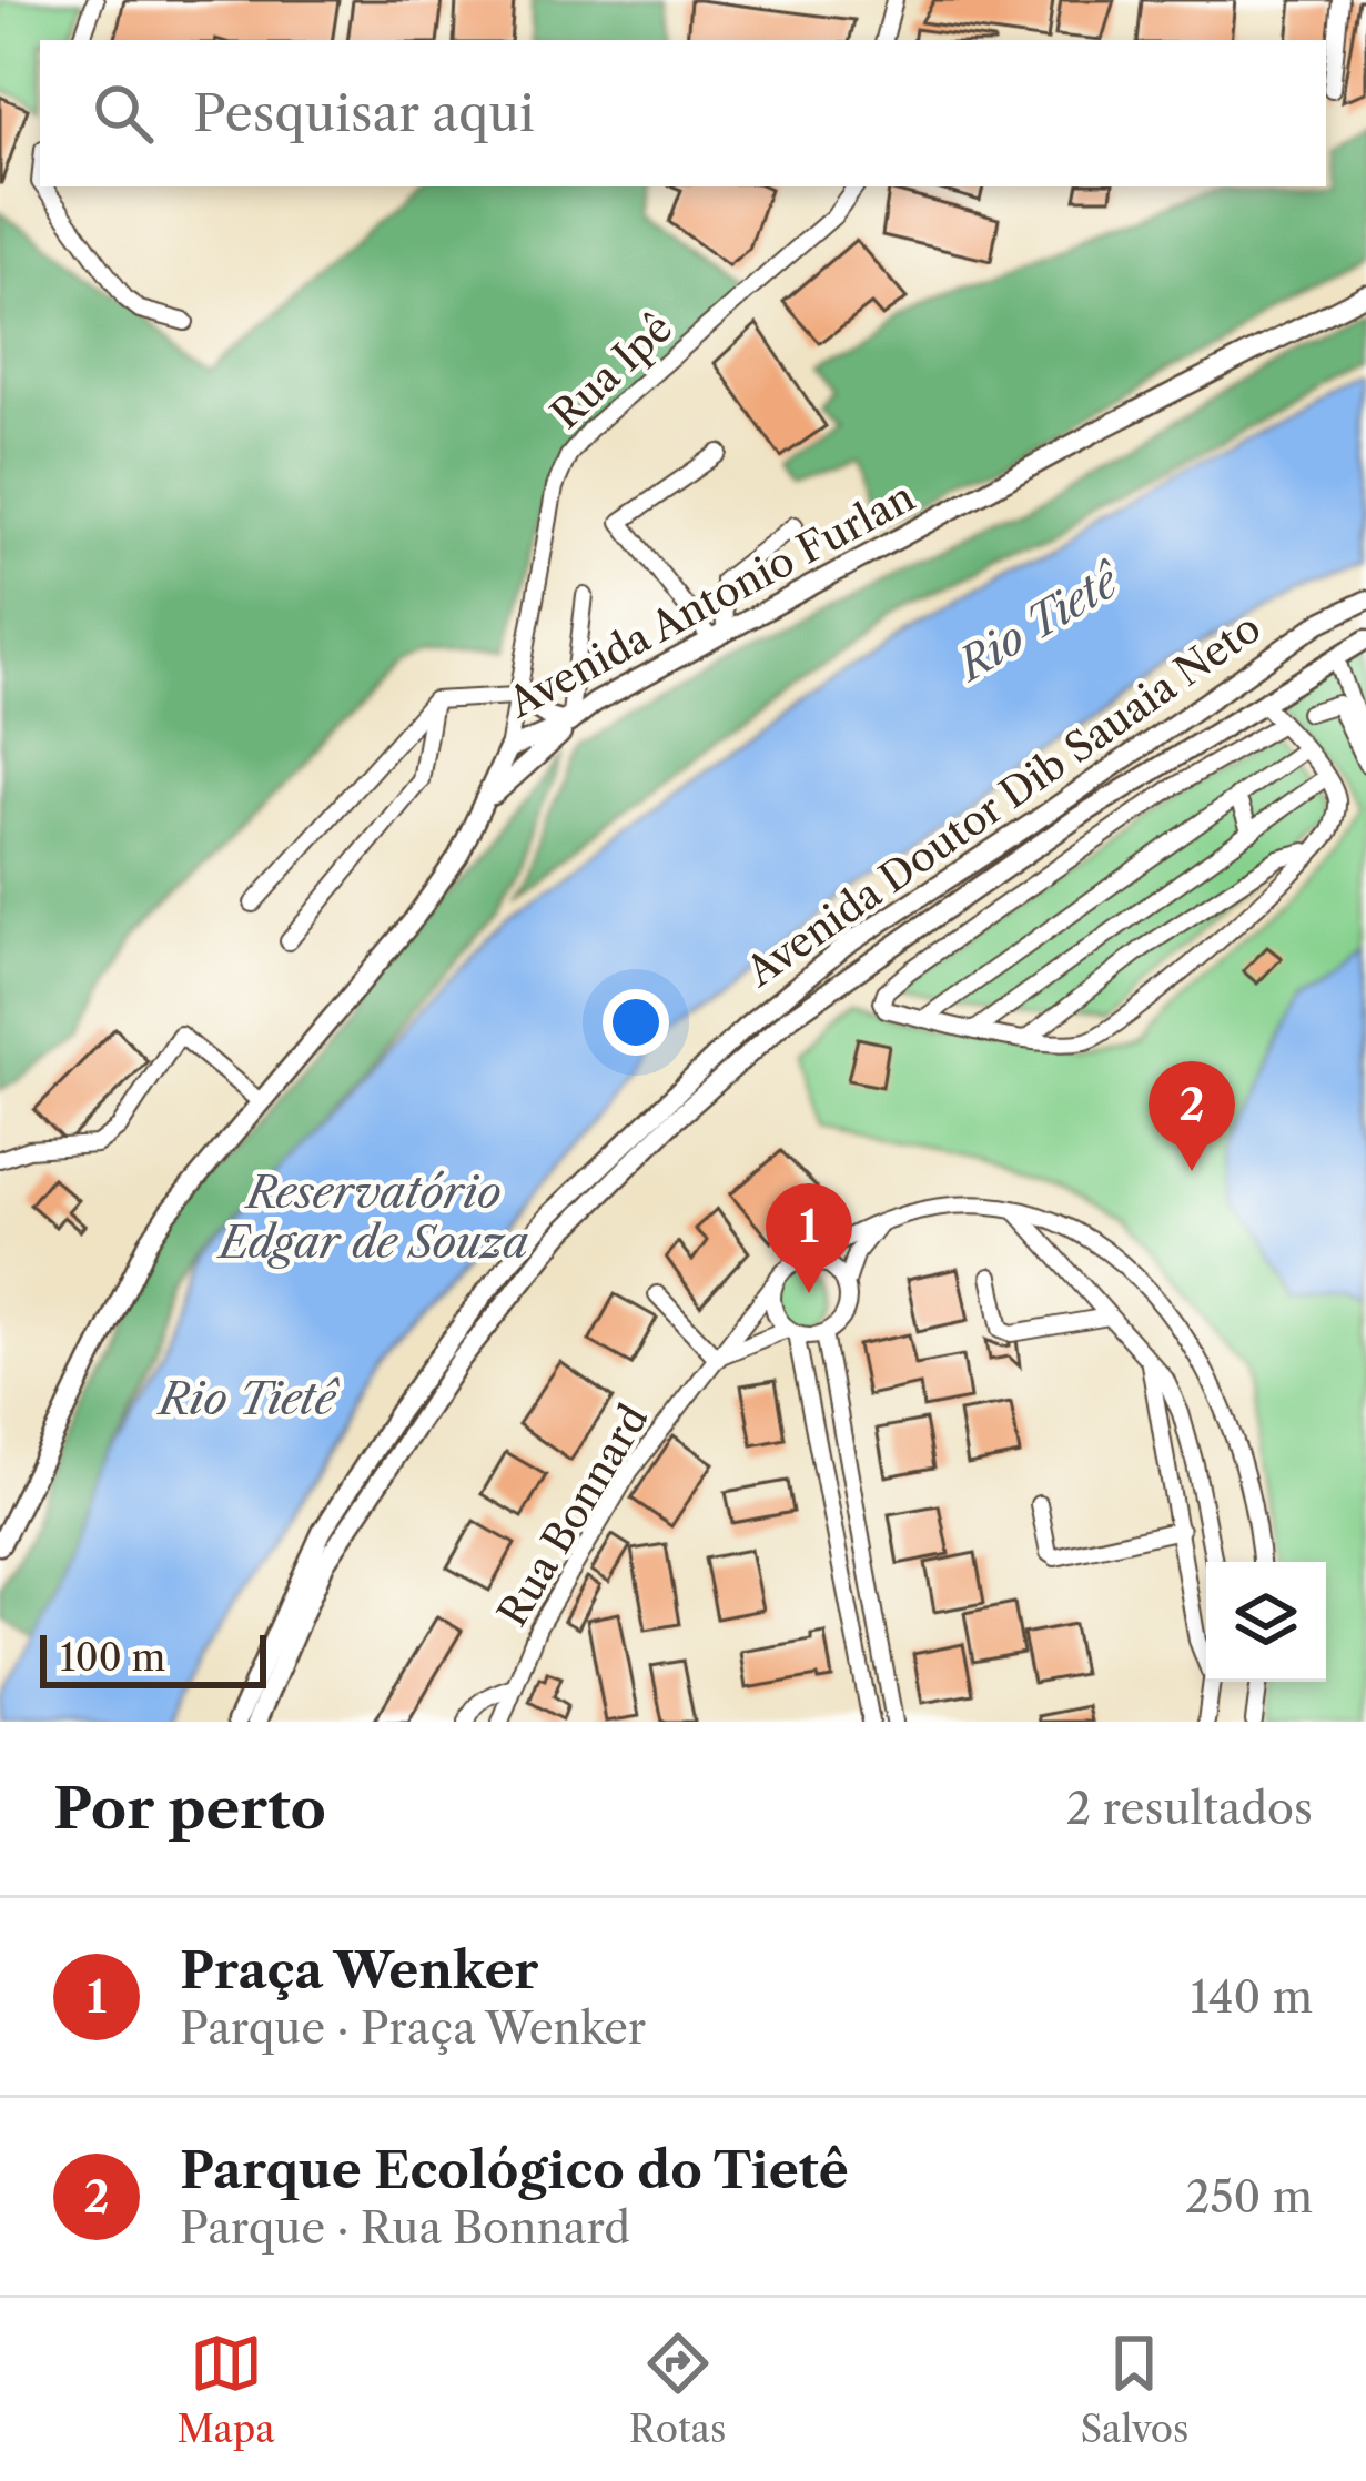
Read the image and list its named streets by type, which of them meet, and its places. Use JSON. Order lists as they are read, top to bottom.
{
  "streets": {
    "main road": ["Avenida Antonio Furlan", "Avenida Doutor Dib Sauaia Neto"],
    "street": ["Rua Ipê", "Rua Bonnard"]
  },
  "crossings": [
    ["Rua Ipê", "Avenida Antonio Furlan"]
  ],
  "water": ["Rio Tietê", "Reservatório Edgar de Souza"],
  "scale_bar": "100 m",
  "page": {
    "search": "Pesquisar aqui",
    "pins": ["2", "1"],
    "scale": "100 m",
    "heading": ["Por perto", "2 resultados"],
    "list": [
      {
        "mark": "1",
        "name": "Praça Wenker",
        "note": "Parque · Praça Wenker",
        "value": "140 m"
      },
      {
        "mark": "2",
        "name": "Parque Ecológico do Tietê",
        "note": "Parque · Rua Bonnard",
        "value": "250 m"
      }
    ],
    "nav": ["Mapa", "Rotas", "Salvos"]
  }
}
